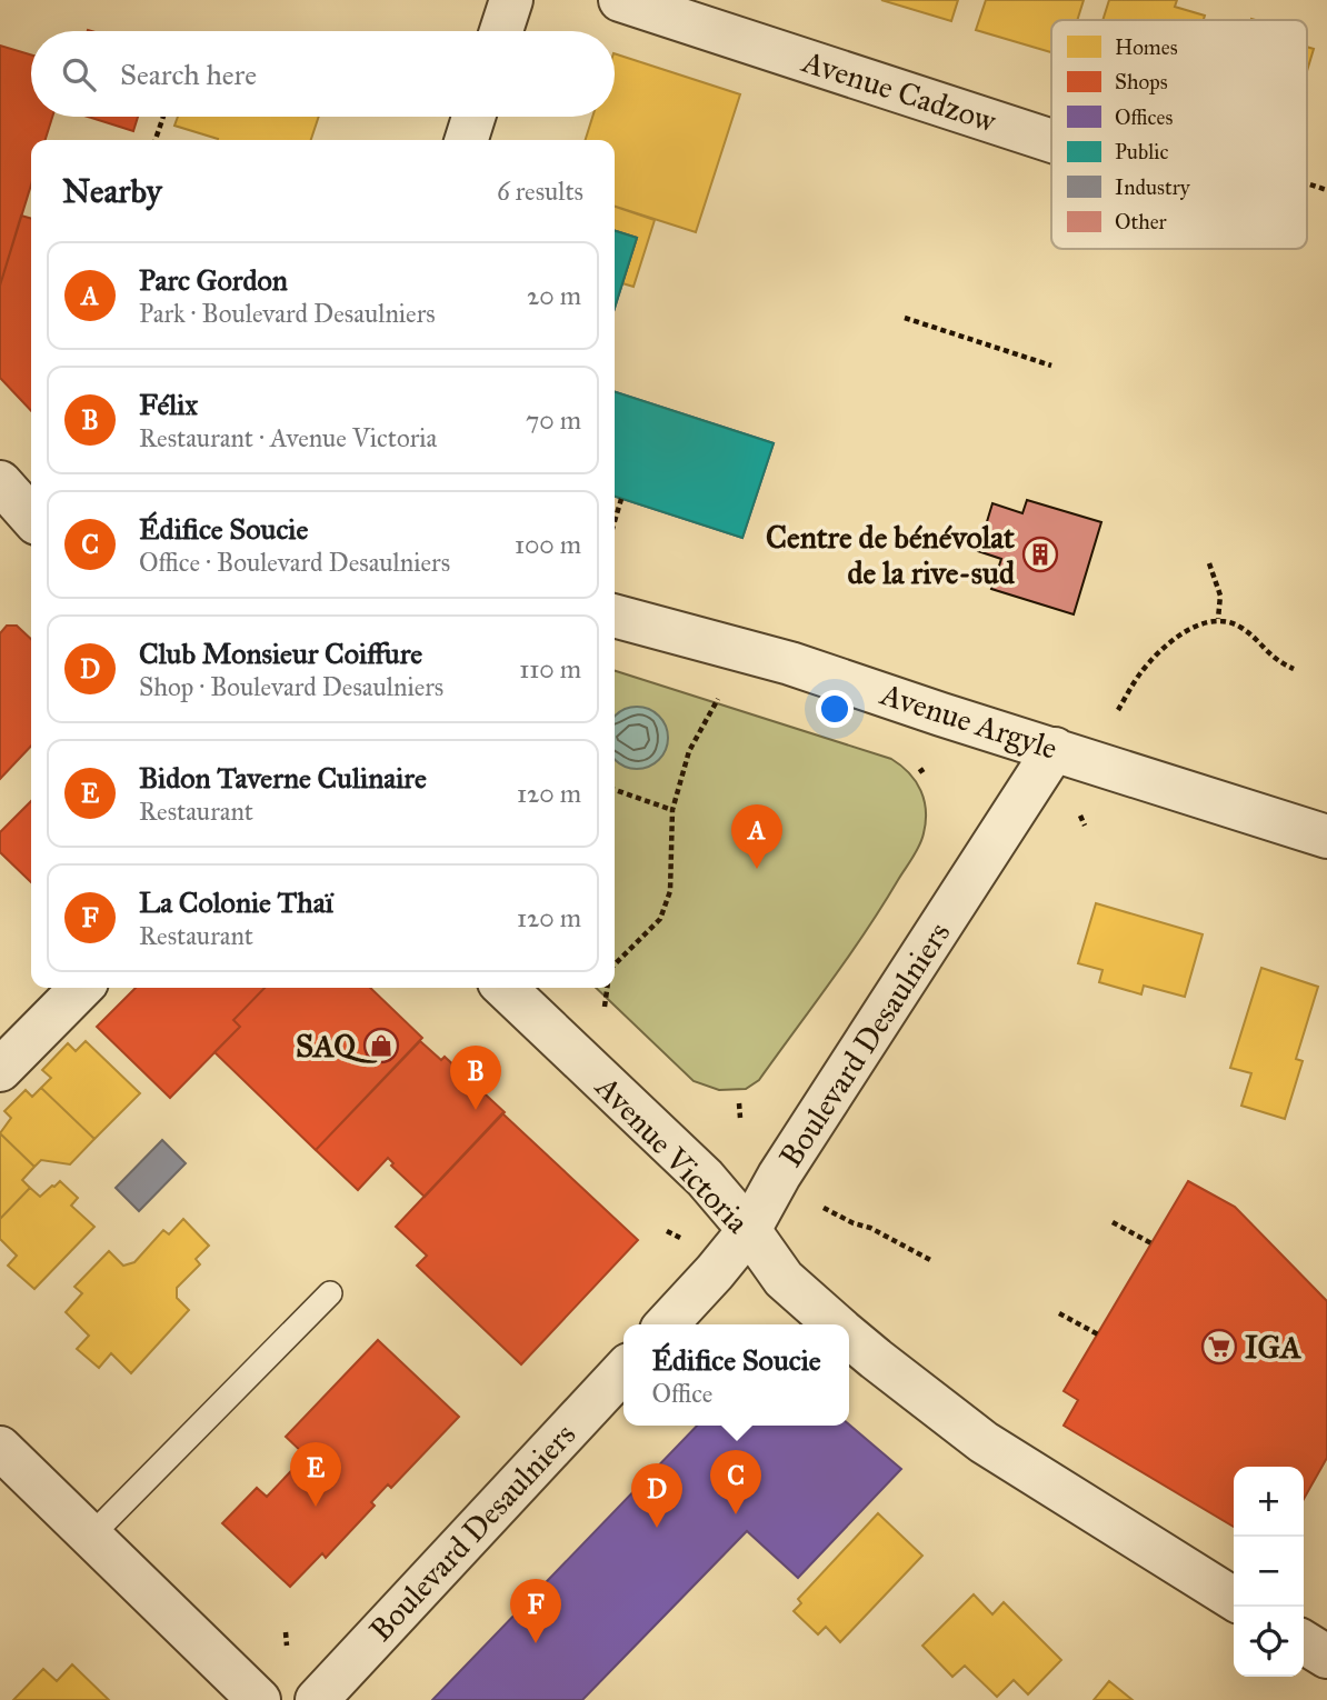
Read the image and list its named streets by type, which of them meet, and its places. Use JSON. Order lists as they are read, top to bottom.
{
  "streets": {
    "street": [
      "Avenue Cadzow",
      "Avenue Argyle",
      "Boulevard Desaulniers",
      "Avenue Victoria"
    ]
  },
  "crossings": [
    ["Avenue Argyle", "Boulevard Desaulniers"],
    ["Boulevard Desaulniers", "Avenue Victoria"]
  ],
  "places": {
    "building": ["Centre de bénévolat de la rive-sud"],
    "shop": ["SAQ"],
    "supermarket": ["IGA"]
  },
  "legend": [
    "Homes",
    "Shops",
    "Offices",
    "Public",
    "Industry",
    "Other"
  ],
  "page": {
    "search": "Search here",
    "heading": ["Nearby", "6 results"],
    "list": [
      {
        "mark": "A",
        "name": "Parc Gordon",
        "note": "Park · Boulevard Desaulniers",
        "value": "20 m"
      },
      {
        "mark": "B",
        "name": "Félix",
        "note": "Restaurant · Avenue Victoria",
        "value": "70 m"
      },
      {
        "mark": "C",
        "name": "Édifice Soucie",
        "note": "Office · Boulevard Desaulniers",
        "value": "100 m"
      },
      {
        "mark": "D",
        "name": "Club Monsieur Coiffure",
        "note": "Shop · Boulevard Desaulniers",
        "value": "110 m"
      },
      {
        "mark": "E",
        "name": "Bidon Taverne Culinaire",
        "note": "Restaurant",
        "value": "120 m"
      },
      {
        "mark": "F",
        "name": "La Colonie Thaï",
        "note": "Restaurant",
        "value": "120 m"
      }
    ],
    "pins": [
      "A",
      "B",
      "E",
      "C",
      "D",
      "F"
    ],
    "popup": ["Édifice Soucie", "Office"],
    "map_buttons": ["+", "−"]
  }
}
